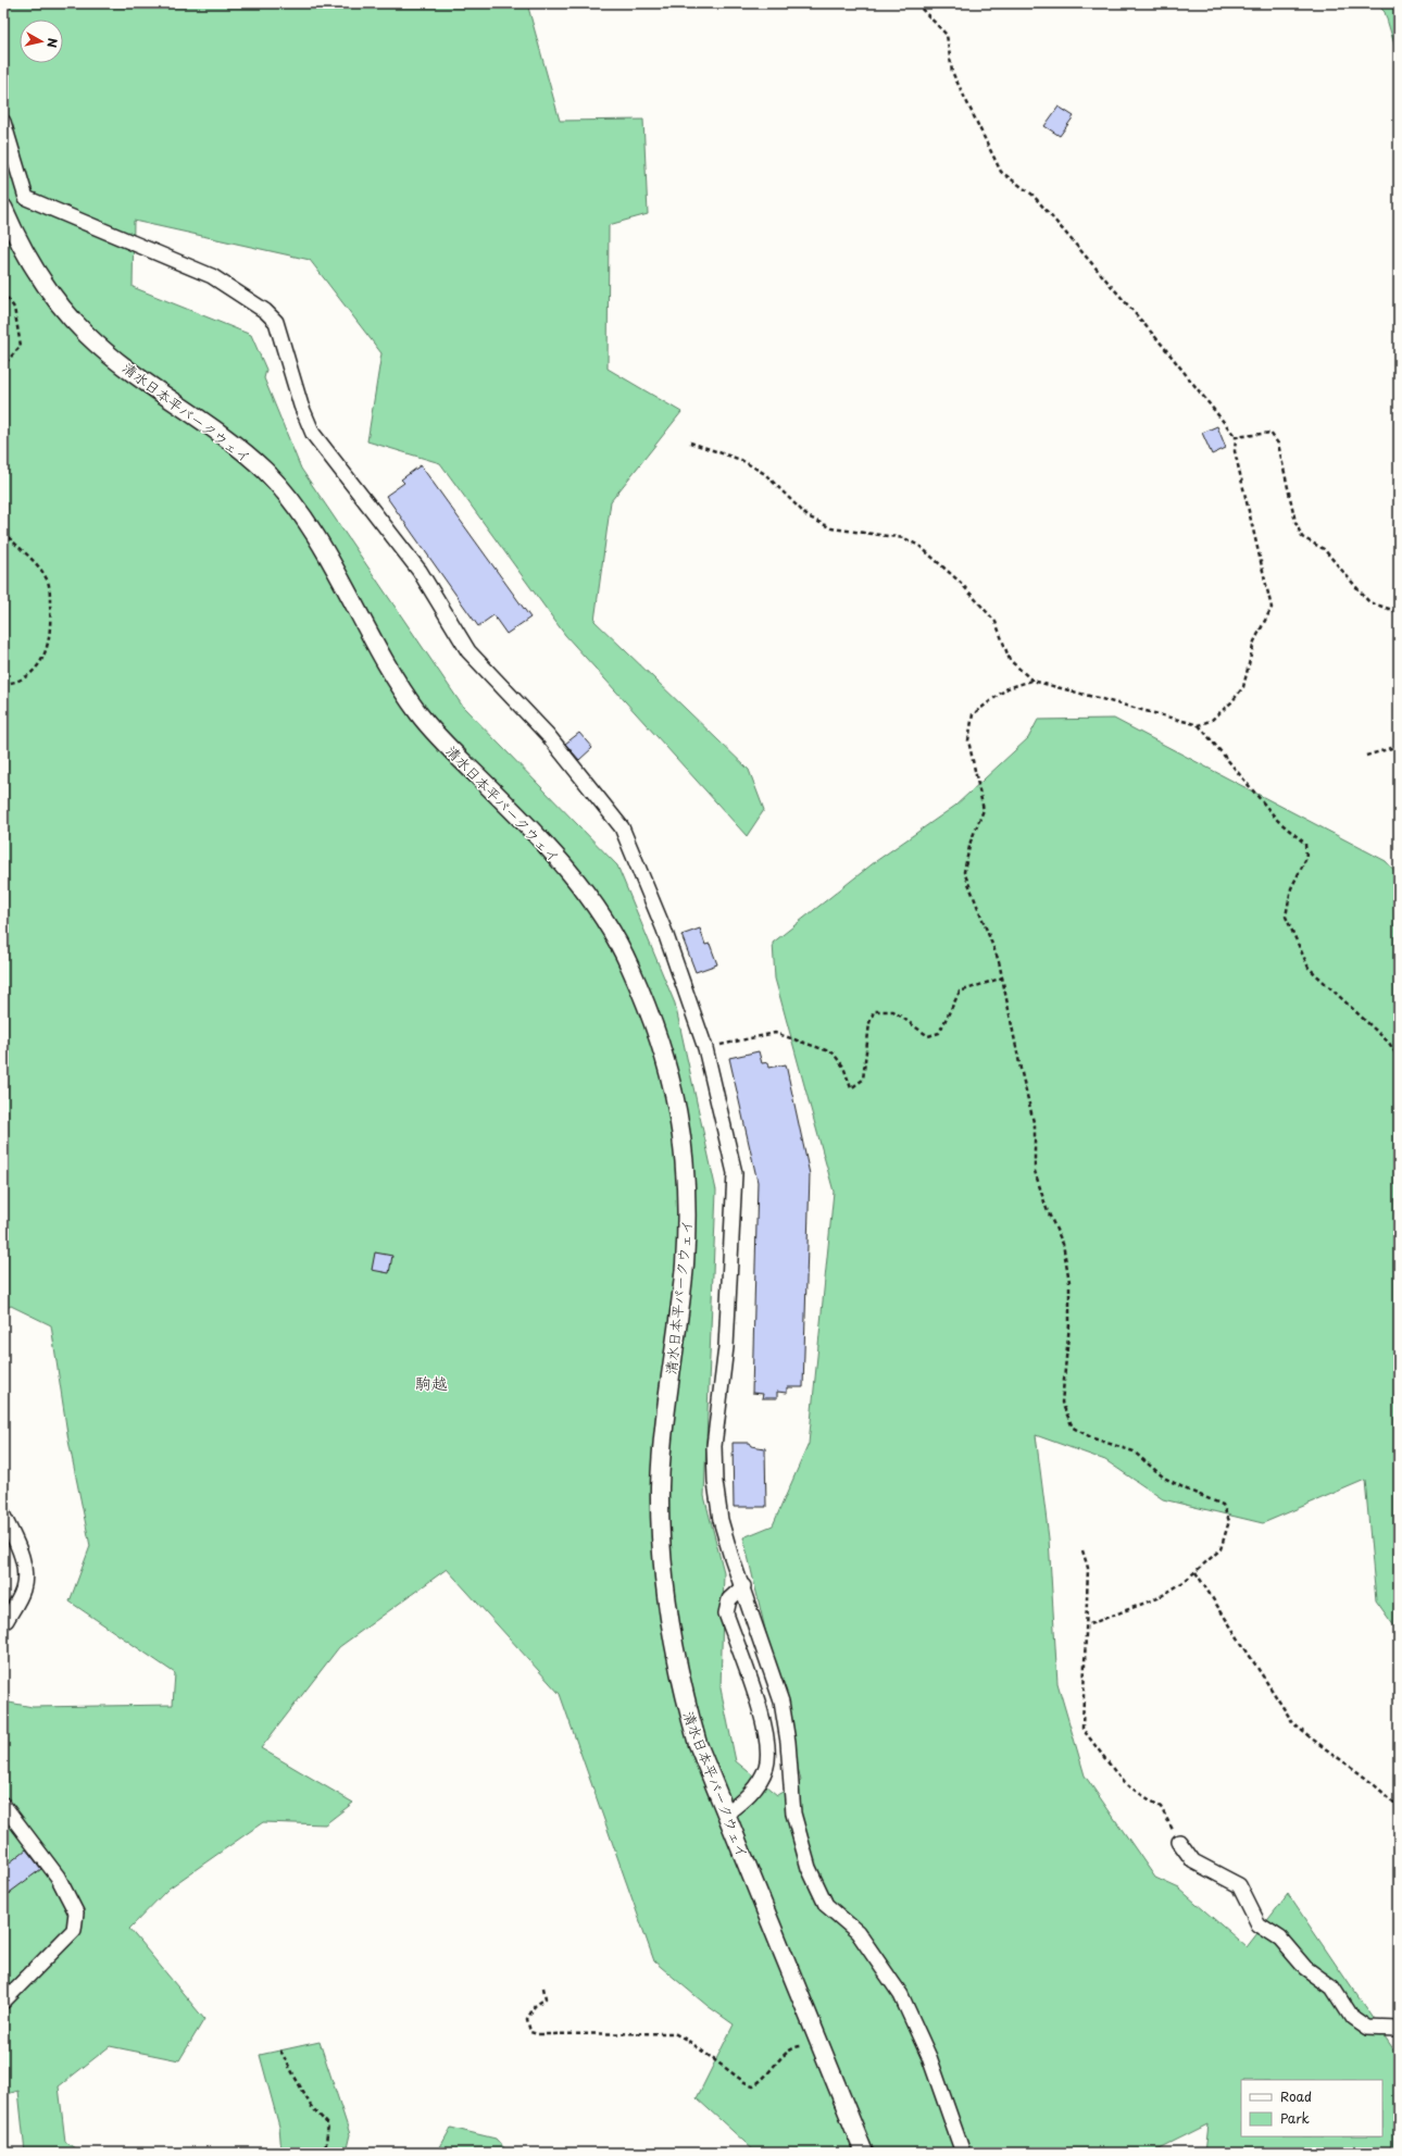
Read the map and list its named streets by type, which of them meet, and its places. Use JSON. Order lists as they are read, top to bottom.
{
  "streets": {
    "street": ["清水日本平パークウェイ"]
  },
  "districts": ["駒越"],
  "legend": ["Road", "Park"],
  "north": "right"
}
